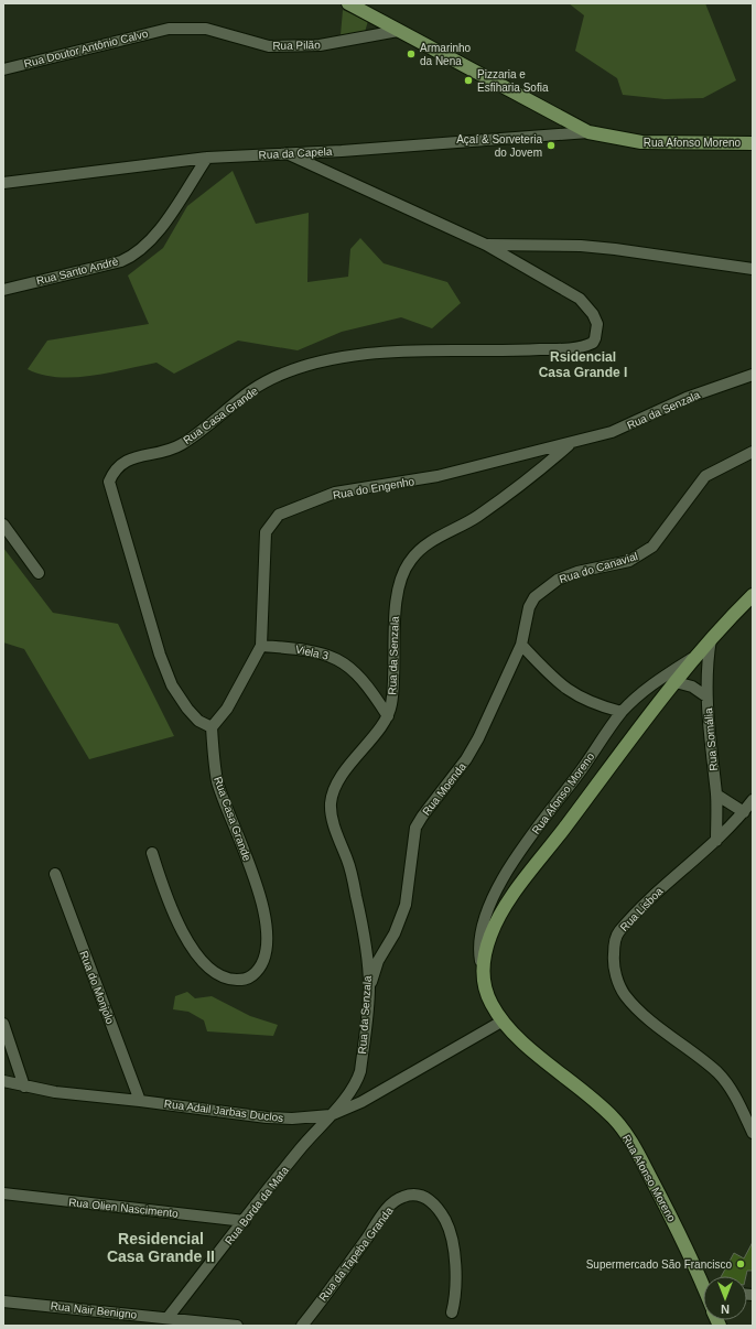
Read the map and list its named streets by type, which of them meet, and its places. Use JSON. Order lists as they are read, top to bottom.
{
  "streets": {
    "main road": ["Rua Afonso Moreno"],
    "street": [
      "Rua Pilão",
      "Rua Doutor Antônio Calvo",
      "Rua da Capela",
      "Rua Santo Andrè",
      "Rua da Senzala",
      "Rua Casa Grande",
      "Rua do Engenho",
      "Rua do Canavial",
      "Viela 3",
      "Rua Somália",
      "Rua Moenda",
      "Rua Lisboa",
      "Rua do Monjolo",
      "Rua Adail Jarbas Duclos",
      "Rua Borda da Mata",
      "Rua Olien Nascimento",
      "Rua da Tapeba Granda",
      "Rua Nair Benigno"
    ]
  },
  "crossings": [
    ["Rua Pilão", "Rua Doutor Antônio Calvo"],
    ["Rua Pilão", "Rua Afonso Moreno"],
    ["Rua Afonso Moreno", "Rua da Capela"],
    ["Rua Afonso Moreno", "Rua Somália"],
    ["Rua Afonso Moreno", "Rua Adail Jarbas Duclos"],
    ["Rua da Capela", "Rua Santo Andrè"],
    ["Rua da Capela", "Rua Casa Grande"],
    ["Rua da Senzala", "Rua do Engenho"],
    ["Rua da Senzala", "Viela 3"],
    ["Rua da Senzala", "Rua Moenda"],
    ["Rua da Senzala", "Rua Adail Jarbas Duclos"],
    ["Rua da Senzala", "Rua Borda da Mata"],
    ["Rua Casa Grande", "Rua do Engenho"],
    ["Rua do Engenho", "Viela 3"],
    ["Rua do Canavial", "Rua Moenda"],
    ["Rua Somália", "Rua Lisboa"],
    ["Rua do Monjolo", "Rua Adail Jarbas Duclos"],
    ["Rua Adail Jarbas Duclos", "Rua Borda da Mata"],
    ["Rua Borda da Mata", "Rua Olien Nascimento"],
    ["Rua Borda da Mata", "Rua Nair Benigno"]
  ],
  "districts": ["Rsidencial Casa Grande I", "Residencial Casa Grande II"],
  "places": [
    "Armarinho da Nena",
    "Pizzaria e Esfiharia Sofia",
    "Açaí & Sorveteria do Jovem",
    "Supermercado São Francisco"
  ],
  "north": "bottom"
}
